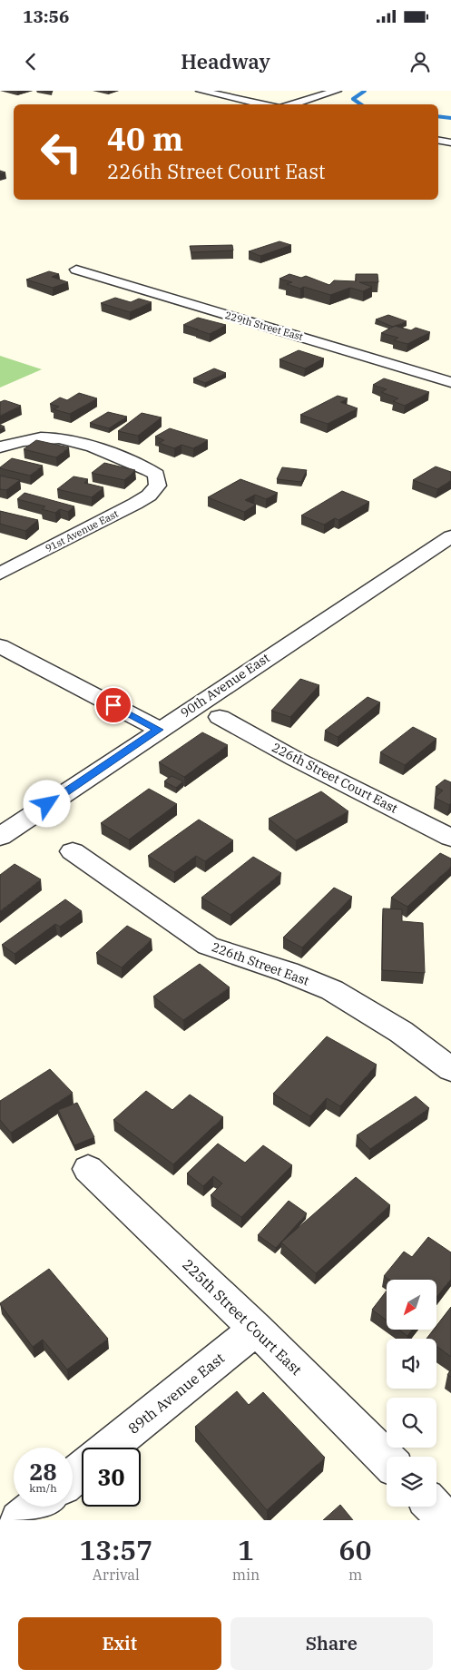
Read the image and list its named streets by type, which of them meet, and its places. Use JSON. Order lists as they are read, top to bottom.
{
  "streets": {
    "street": [
      "229th Street East",
      "91st Avenue East",
      "90th Avenue East",
      "226th Street Court East",
      "226th Street East",
      "225th Street Court East",
      "89th Avenue East"
    ]
  },
  "crossings": [
    ["225th Street Court East", "89th Avenue East"]
  ],
  "north": "bottom left",
  "page": {
    "status": "13:56",
    "header": "Headway",
    "turn": ["40 m", "226th Street Court East"],
    "speed": "28 km/h",
    "limit": "30",
    "eta": [
      "13:57",
      "Arrival",
      "1",
      "min",
      "60",
      "m"
    ],
    "buttons": ["Exit", "Share"]
  }
}
